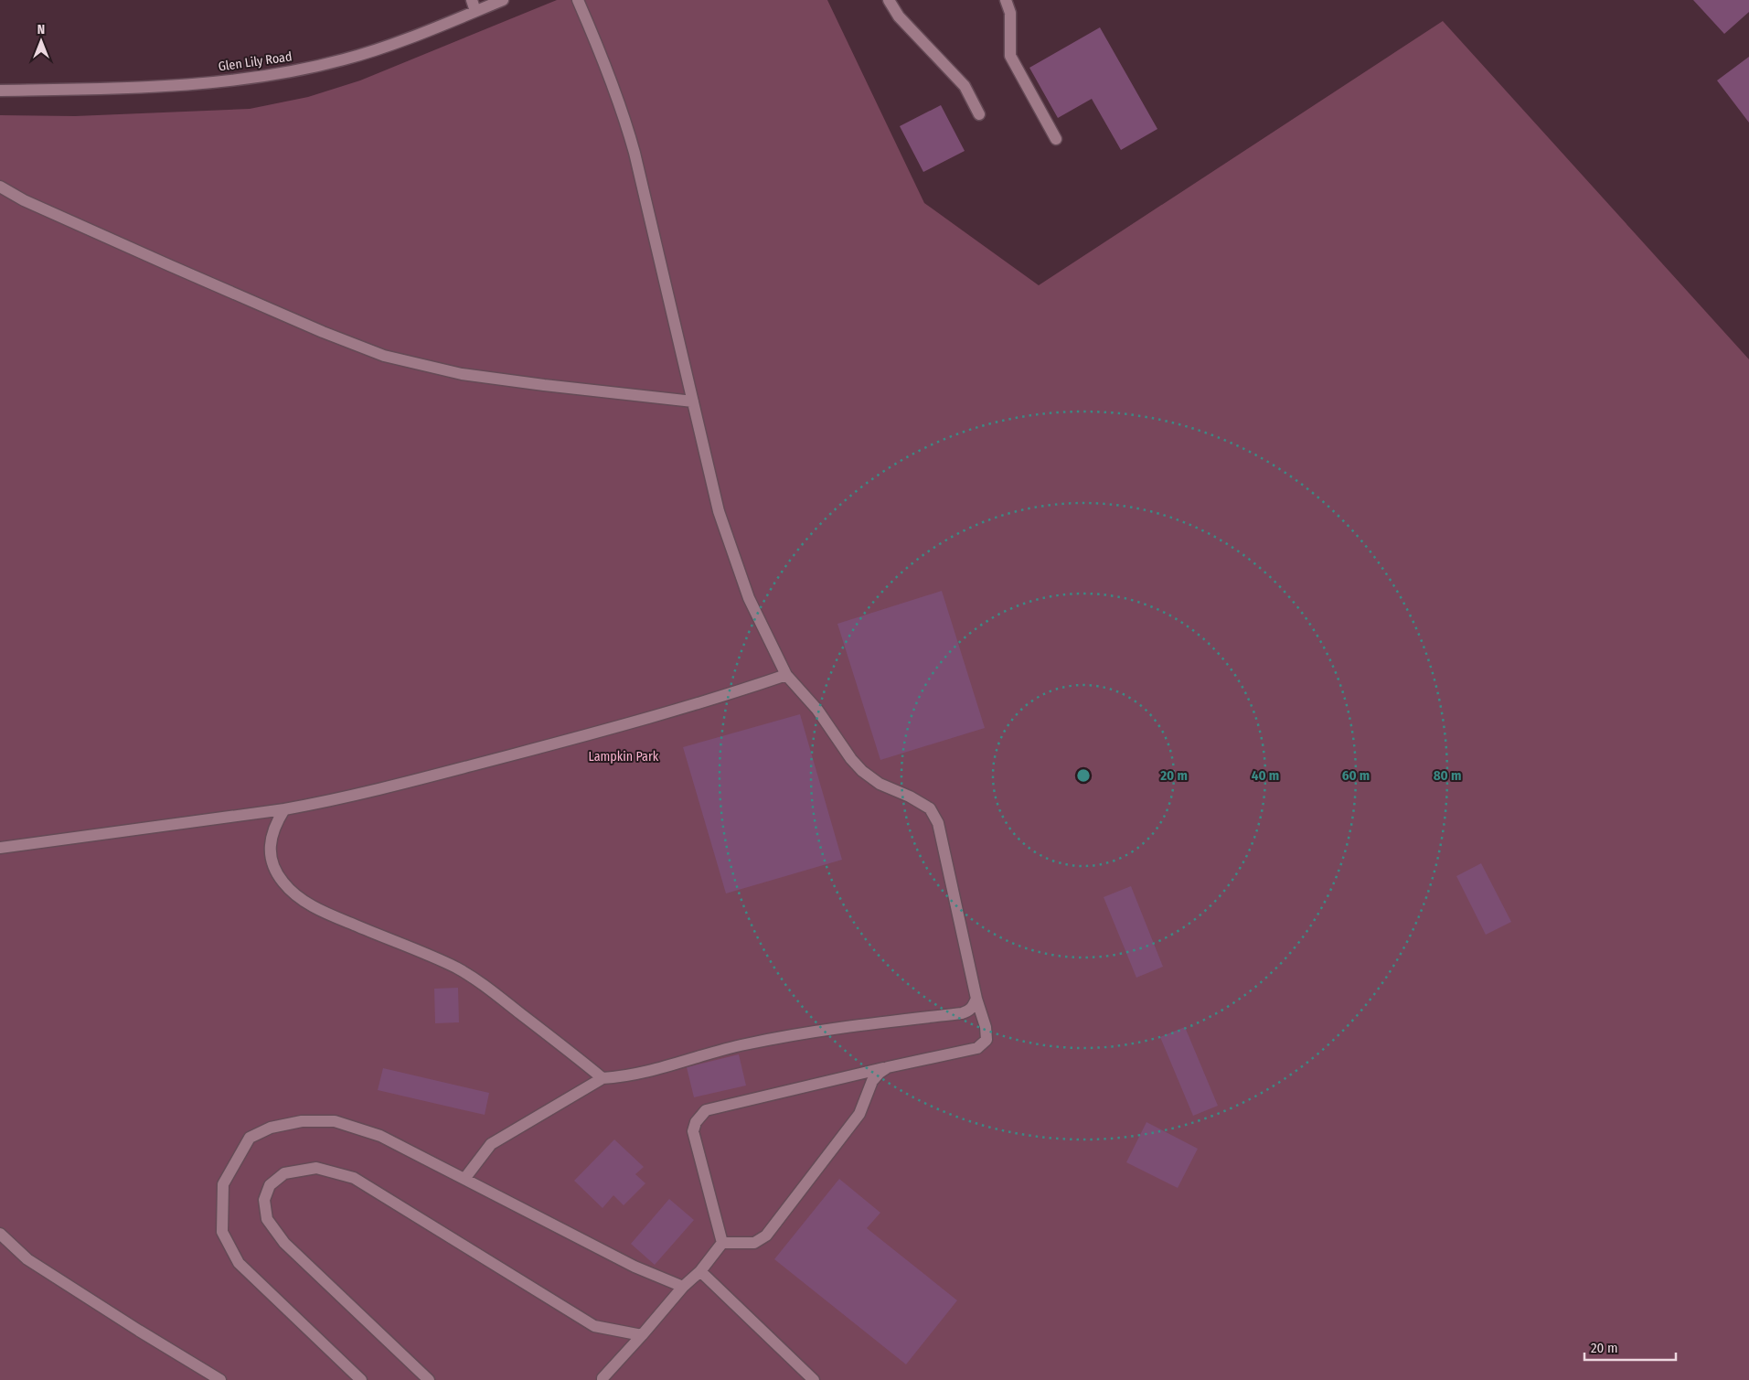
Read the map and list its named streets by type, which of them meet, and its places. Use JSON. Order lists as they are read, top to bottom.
{
  "streets": {
    "street": ["Glen Lily Road"]
  },
  "parks": ["Lampkin Park"],
  "scale_bar": "20 m",
  "north": "top",
  "rings": [
    "20 m",
    "40 m",
    "60 m",
    "80 m"
  ]
}
